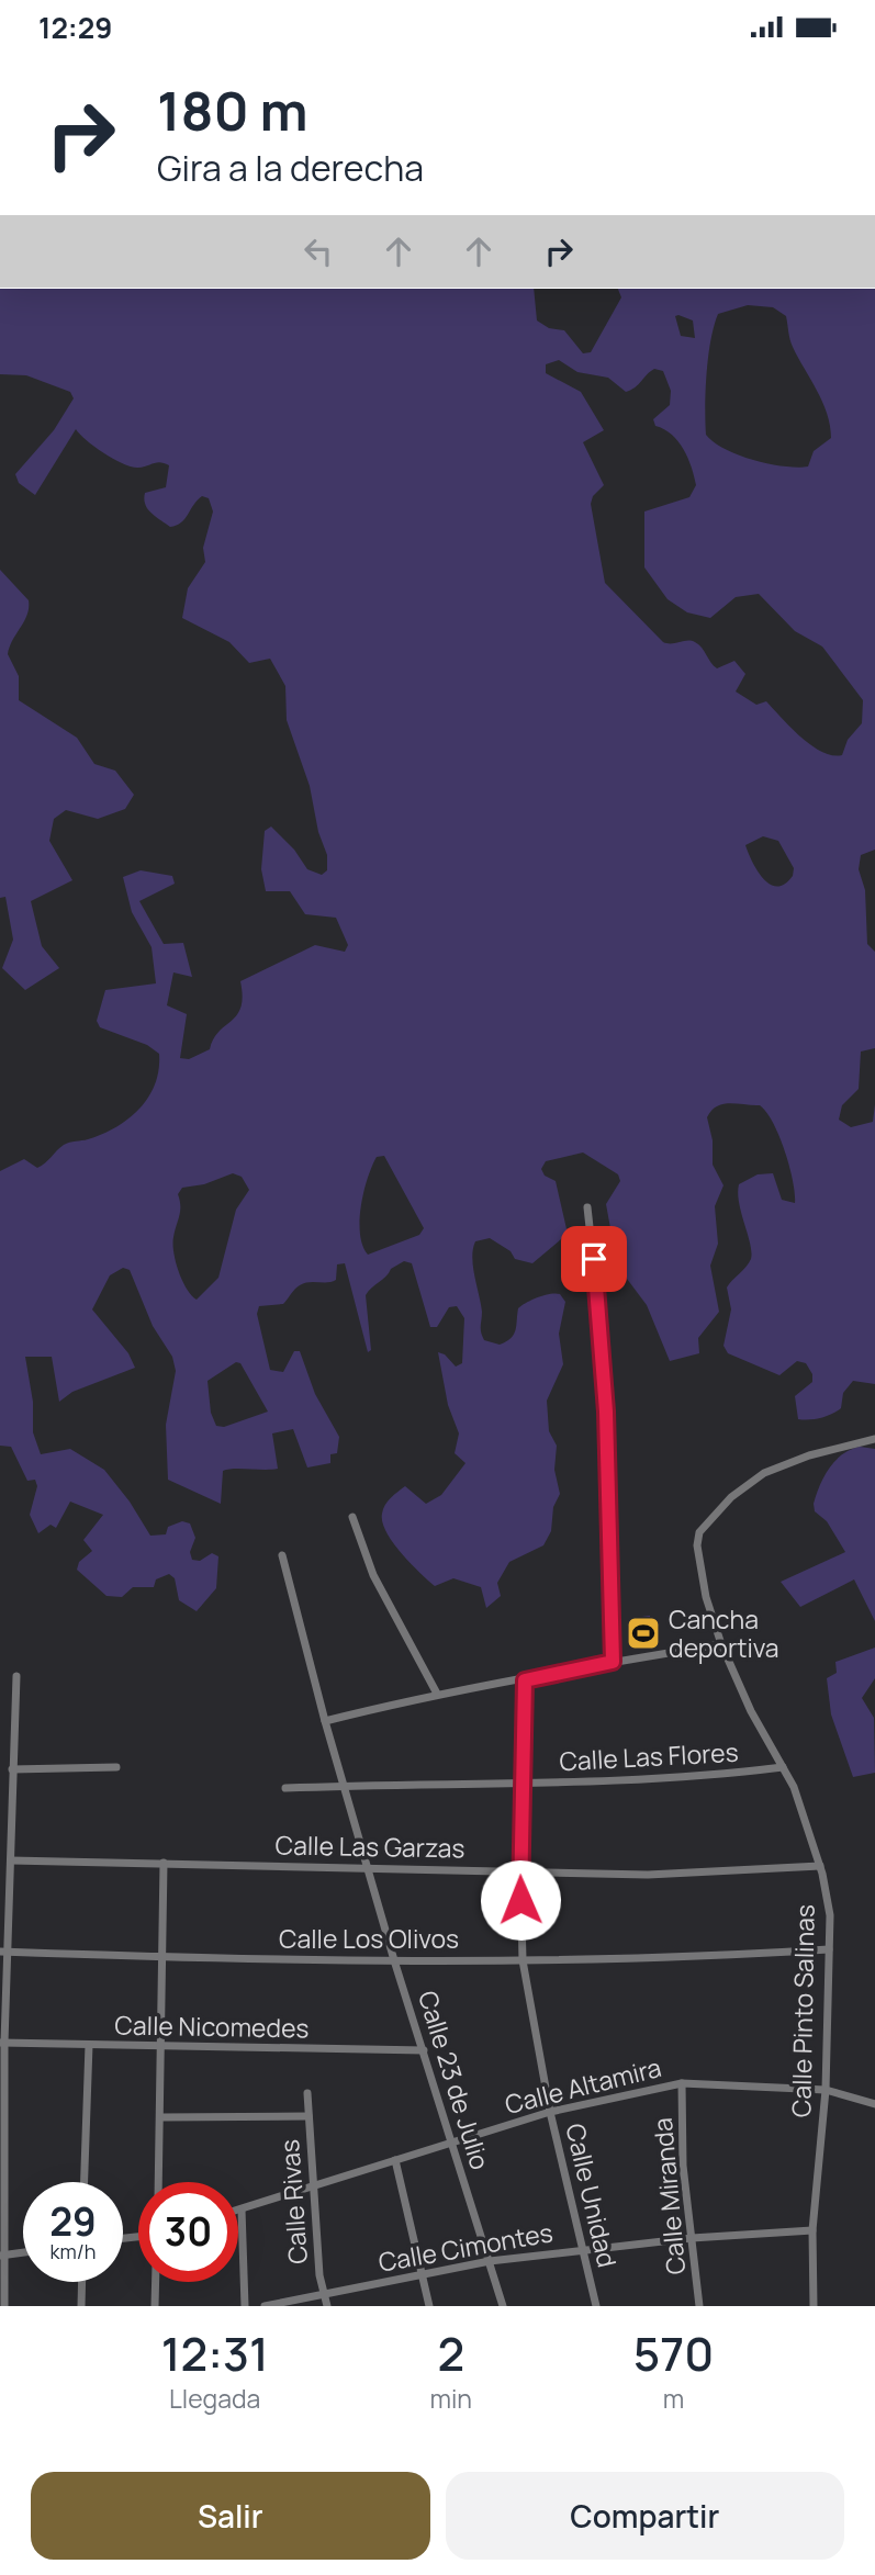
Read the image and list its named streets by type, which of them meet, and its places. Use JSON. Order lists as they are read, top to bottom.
{
  "streets": {
    "street": [
      "Calle Las Flores",
      "Calle Las Garzas",
      "Calle Los Olivos",
      "Calle Pinto Salinas",
      "Calle Nicomedes",
      "Calle 23 de Julio",
      "Calle Altamira",
      "Calle Unidad",
      "Calle Miranda",
      "Calle Rivas",
      "Calle Cimontes"
    ]
  },
  "crossings": [
    ["Calle Las Flores", "Calle Pinto Salinas"],
    ["Calle Las Flores", "Calle 23 de Julio"],
    ["Calle Las Flores", "Calle Unidad"],
    ["Calle Las Garzas", "Calle Pinto Salinas"],
    ["Calle Las Garzas", "Calle 23 de Julio"],
    ["Calle Las Garzas", "Calle Unidad"],
    ["Calle Los Olivos", "Calle Pinto Salinas"],
    ["Calle Los Olivos", "Calle 23 de Julio"],
    ["Calle Los Olivos", "Calle Unidad"],
    ["Calle Pinto Salinas", "Calle Altamira"],
    ["Calle Pinto Salinas", "Calle Cimontes"],
    ["Calle Nicomedes", "Calle 23 de Julio"],
    ["Calle 23 de Julio", "Calle Altamira"],
    ["Calle 23 de Julio", "Calle Cimontes"],
    ["Calle Altamira", "Calle Unidad"],
    ["Calle Altamira", "Calle Miranda"],
    ["Calle Altamira", "Calle Rivas"],
    ["Calle Unidad", "Calle Cimontes"],
    ["Calle Miranda", "Calle Cimontes"],
    ["Calle Rivas", "Calle Cimontes"]
  ],
  "places": {
    "sports": ["Cancha deportiva"]
  },
  "page": {
    "status": "12:29",
    "turn": ["180 m", "Gira a la derecha"],
    "speed": "29 km/h",
    "limit": "30",
    "eta": [
      "12:31",
      "Llegada",
      "2",
      "min",
      "570",
      "m"
    ],
    "buttons": ["Salir", "Compartir"]
  }
}
